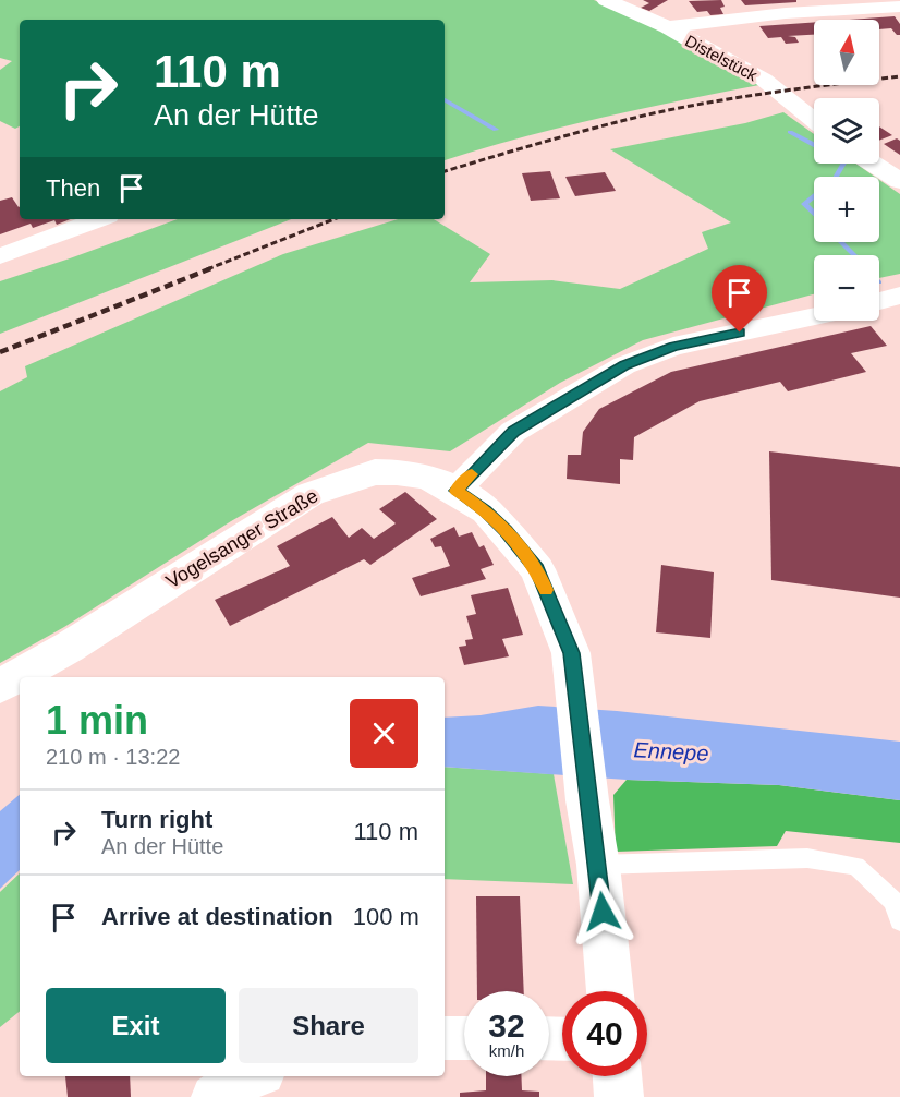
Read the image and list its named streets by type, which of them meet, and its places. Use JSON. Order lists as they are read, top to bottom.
{
  "streets": {
    "street": ["Distelstück", "Vogelsanger Straße"]
  },
  "water": ["Ennepe"],
  "north": "top",
  "page": {
    "map_buttons": ["+", "−"],
    "turn": ["110 m", "An der Hütte"],
    "then": "Then",
    "heading": ["1 min", "210 m · 13:22"],
    "list": [
      {
        "name": "Turn right",
        "note": "An der Hütte",
        "value": "110 m"
      },
      {
        "name": "Arrive at destination",
        "value": "100 m"
      }
    ],
    "buttons": ["Exit", "Share"],
    "speed": "32 km/h",
    "limit": "40"
  }
}
